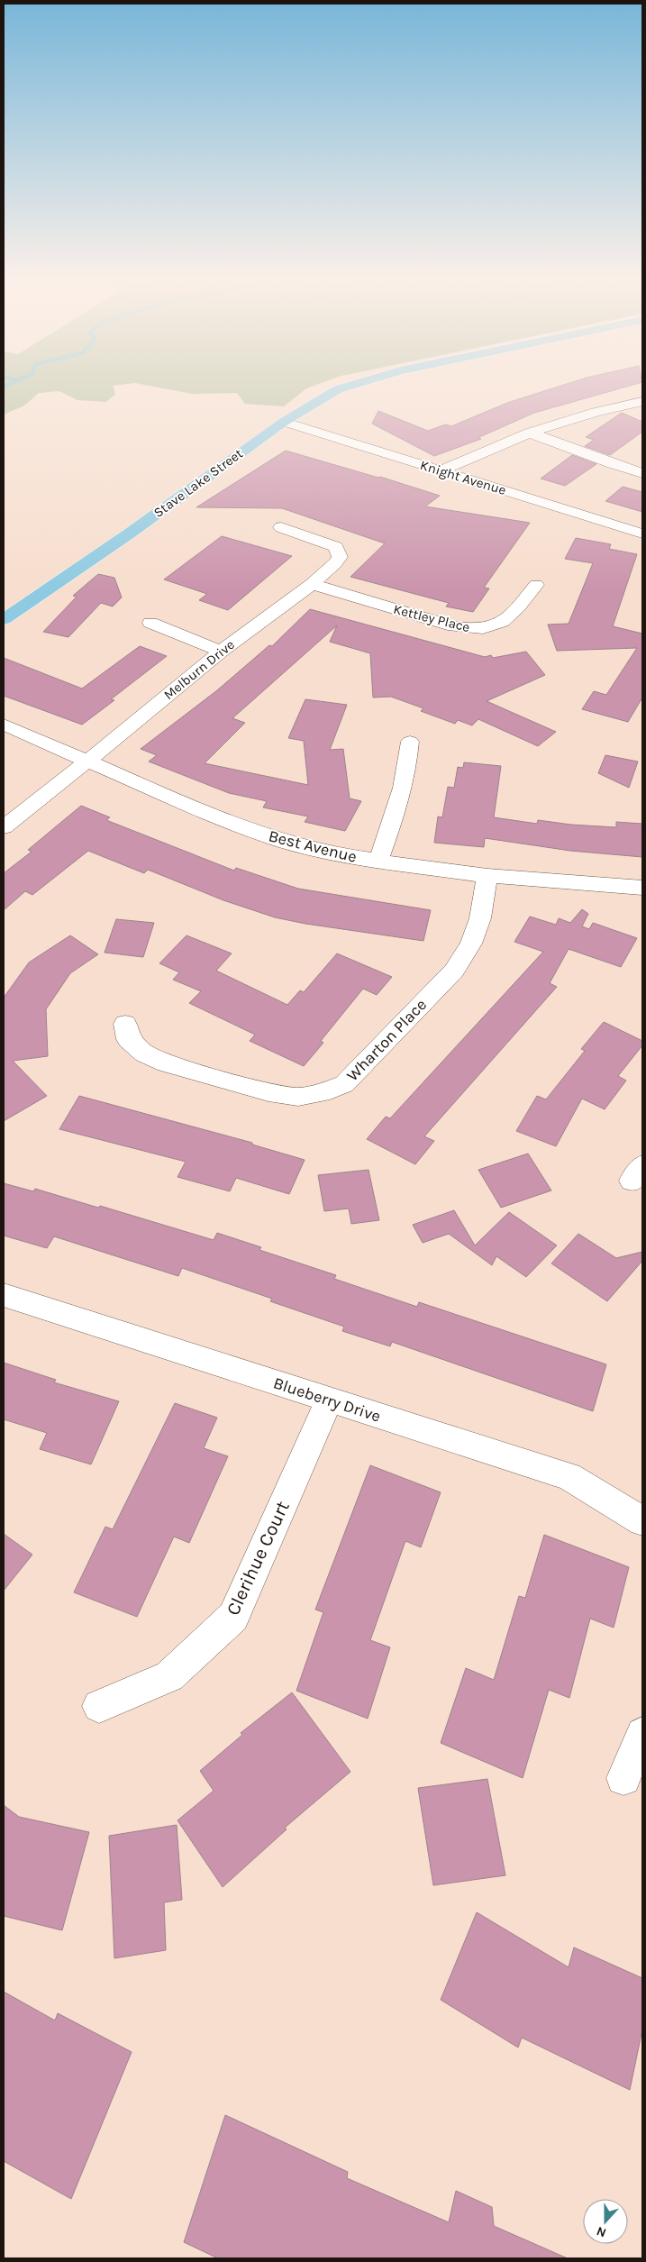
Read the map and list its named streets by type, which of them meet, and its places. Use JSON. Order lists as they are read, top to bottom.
{
  "streets": {
    "main road": ["Stave Lake Street"],
    "street": [
      "Knight Avenue",
      "Kettley Place",
      "Melburn Drive",
      "Best Avenue",
      "Wharton Place",
      "Blueberry Drive",
      "Clerihue Court"
    ]
  },
  "crossings": [
    ["Knight Avenue", "Stave Lake Street"],
    ["Kettley Place", "Melburn Drive"],
    ["Melburn Drive", "Best Avenue"],
    ["Best Avenue", "Wharton Place"],
    ["Blueberry Drive", "Clerihue Court"]
  ],
  "north": "bottom"
}
